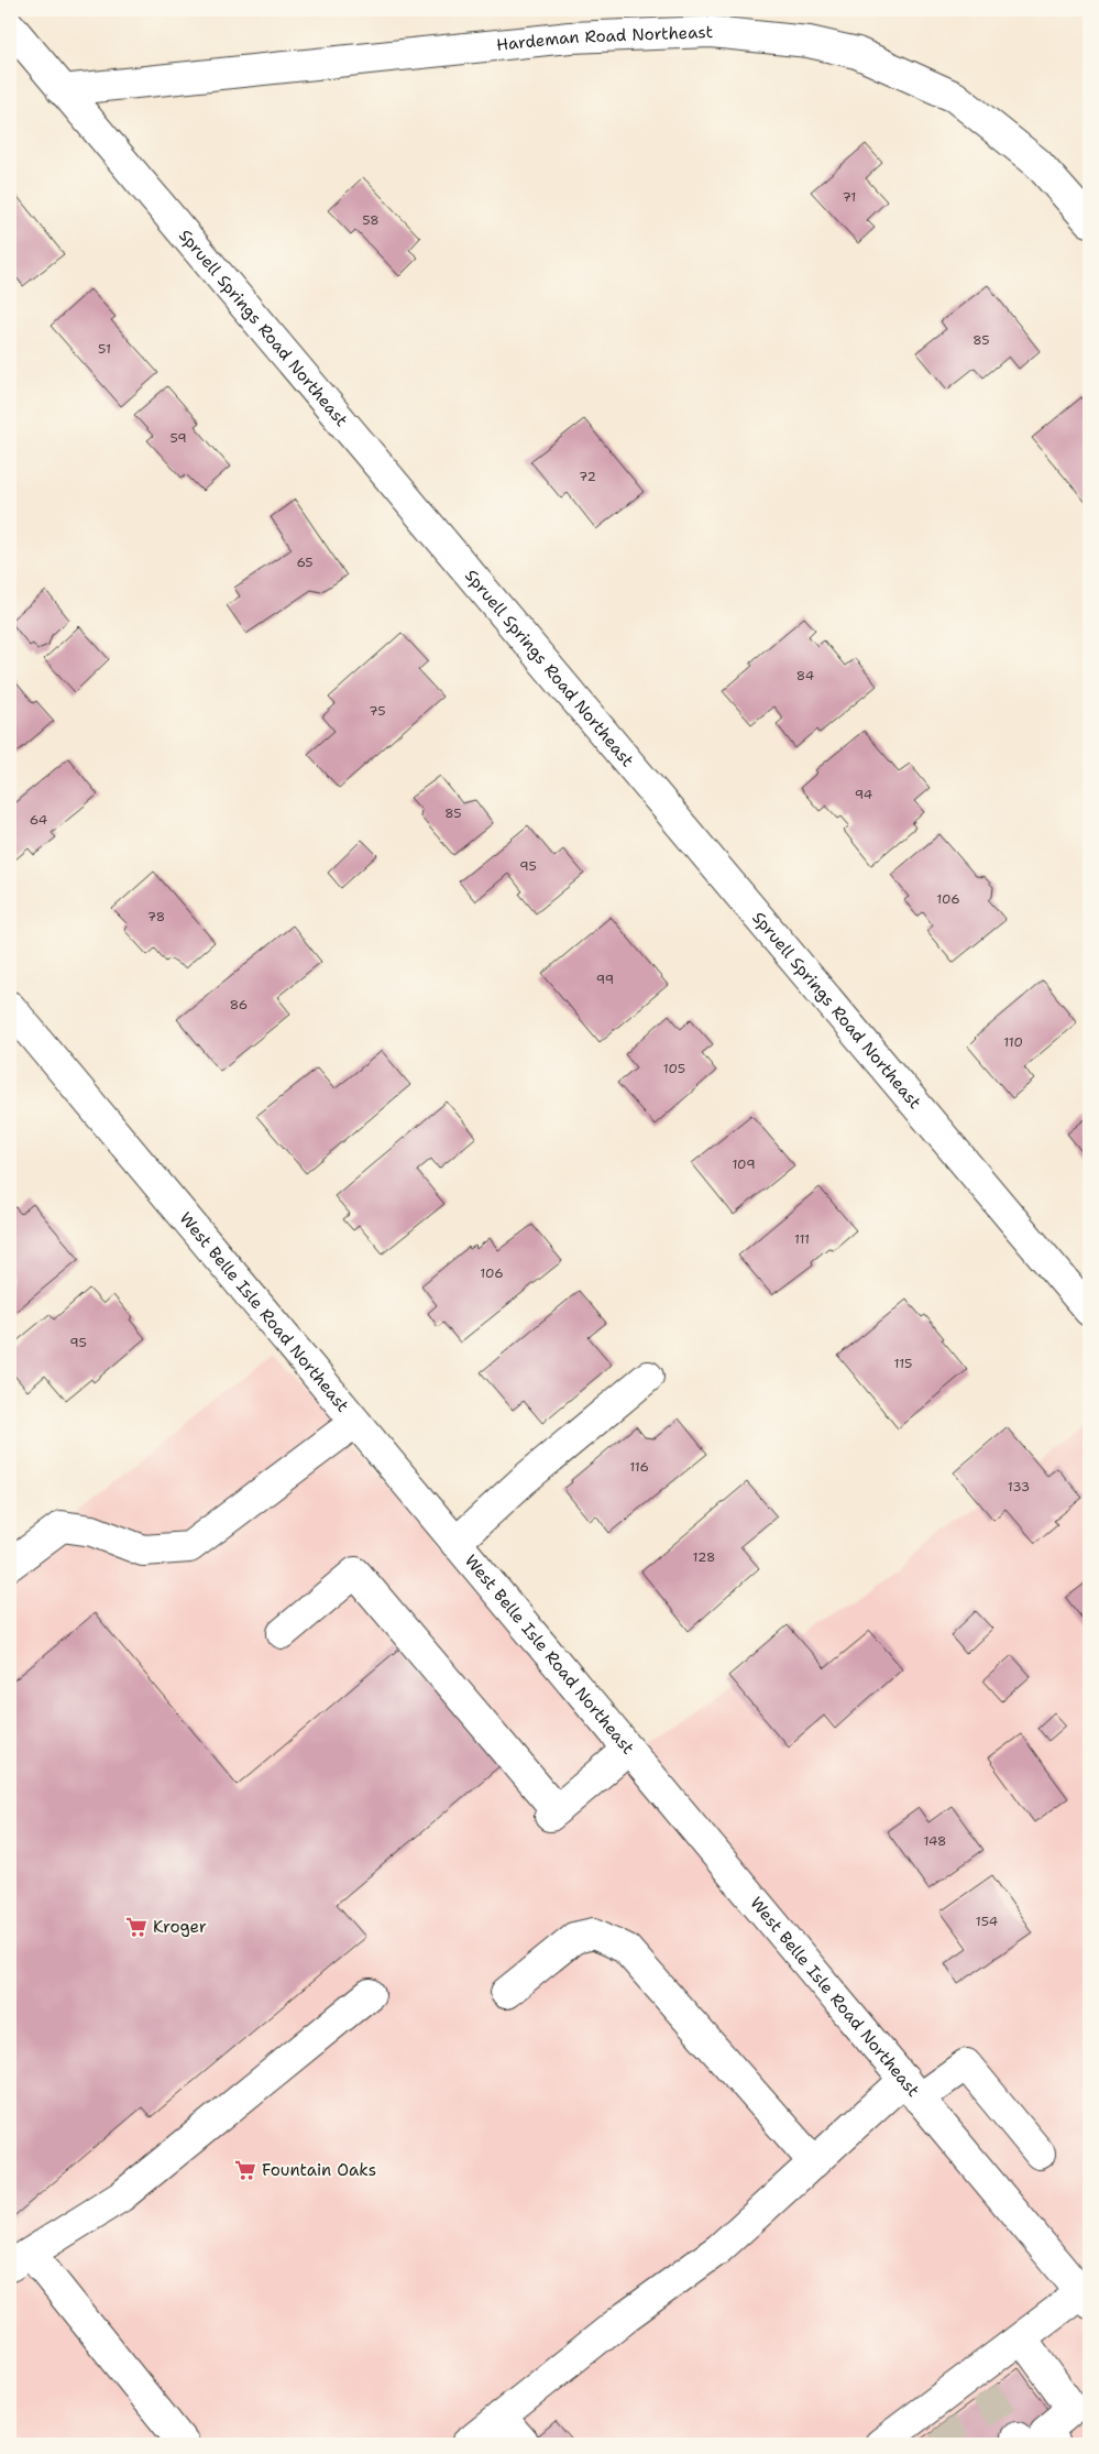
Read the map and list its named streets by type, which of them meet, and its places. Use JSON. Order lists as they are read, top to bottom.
{
  "streets": {
    "street": ["Hardeman Road Northeast", "Spruell Springs Road Northeast", "West Belle Isle Road Northeast"]
  },
  "crossings": [
    ["Hardeman Road Northeast", "Spruell Springs Road Northeast"]
  ],
  "places": {
    "supermarket": ["Kroger", "Fountain Oaks"]
  },
  "house_numbers": [
    "71",
    "58",
    "85",
    "51",
    "59",
    "72",
    "65",
    "84",
    "75",
    "94",
    "85",
    "64",
    "95",
    "106",
    "78",
    "99",
    "86",
    "110",
    "105",
    "109",
    "111",
    "106",
    "95",
    "115",
    "116",
    "133",
    "128",
    "148",
    "154"
  ]
}
